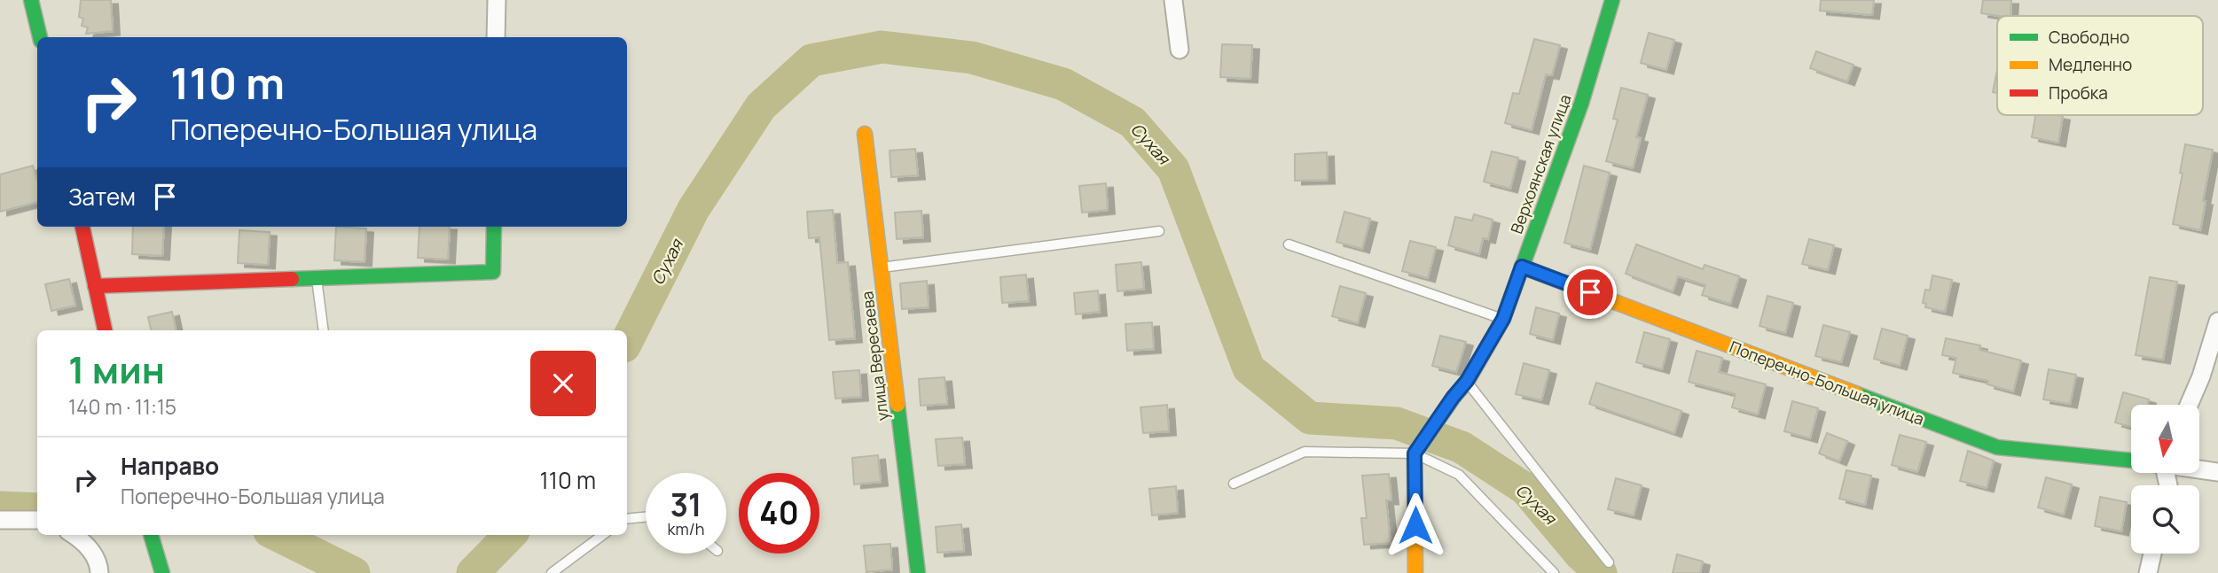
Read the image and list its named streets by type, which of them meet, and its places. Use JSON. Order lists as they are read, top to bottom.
{
  "streets": {
    "street": ["Верхоянская улица", "улица Вересаева", "Поперечно-Большая улица"]
  },
  "crossings": [
    ["Верхоянская улица", "Поперечно-Большая улица"]
  ],
  "water": ["Сухая"],
  "legend": ["Свободно", "Медленно", "Пробка"],
  "north": "bottom",
  "page": {
    "turn": ["110 m", "Поперечно-Большая улица"],
    "then": "Затем",
    "heading": ["1 мин", "140 m · 11:15"],
    "list": [
      {
        "name": "Направо",
        "note": "Поперечно-Большая улица",
        "value": "110 m"
      }
    ],
    "speed": "31 km/h",
    "limit": "40"
  }
}
